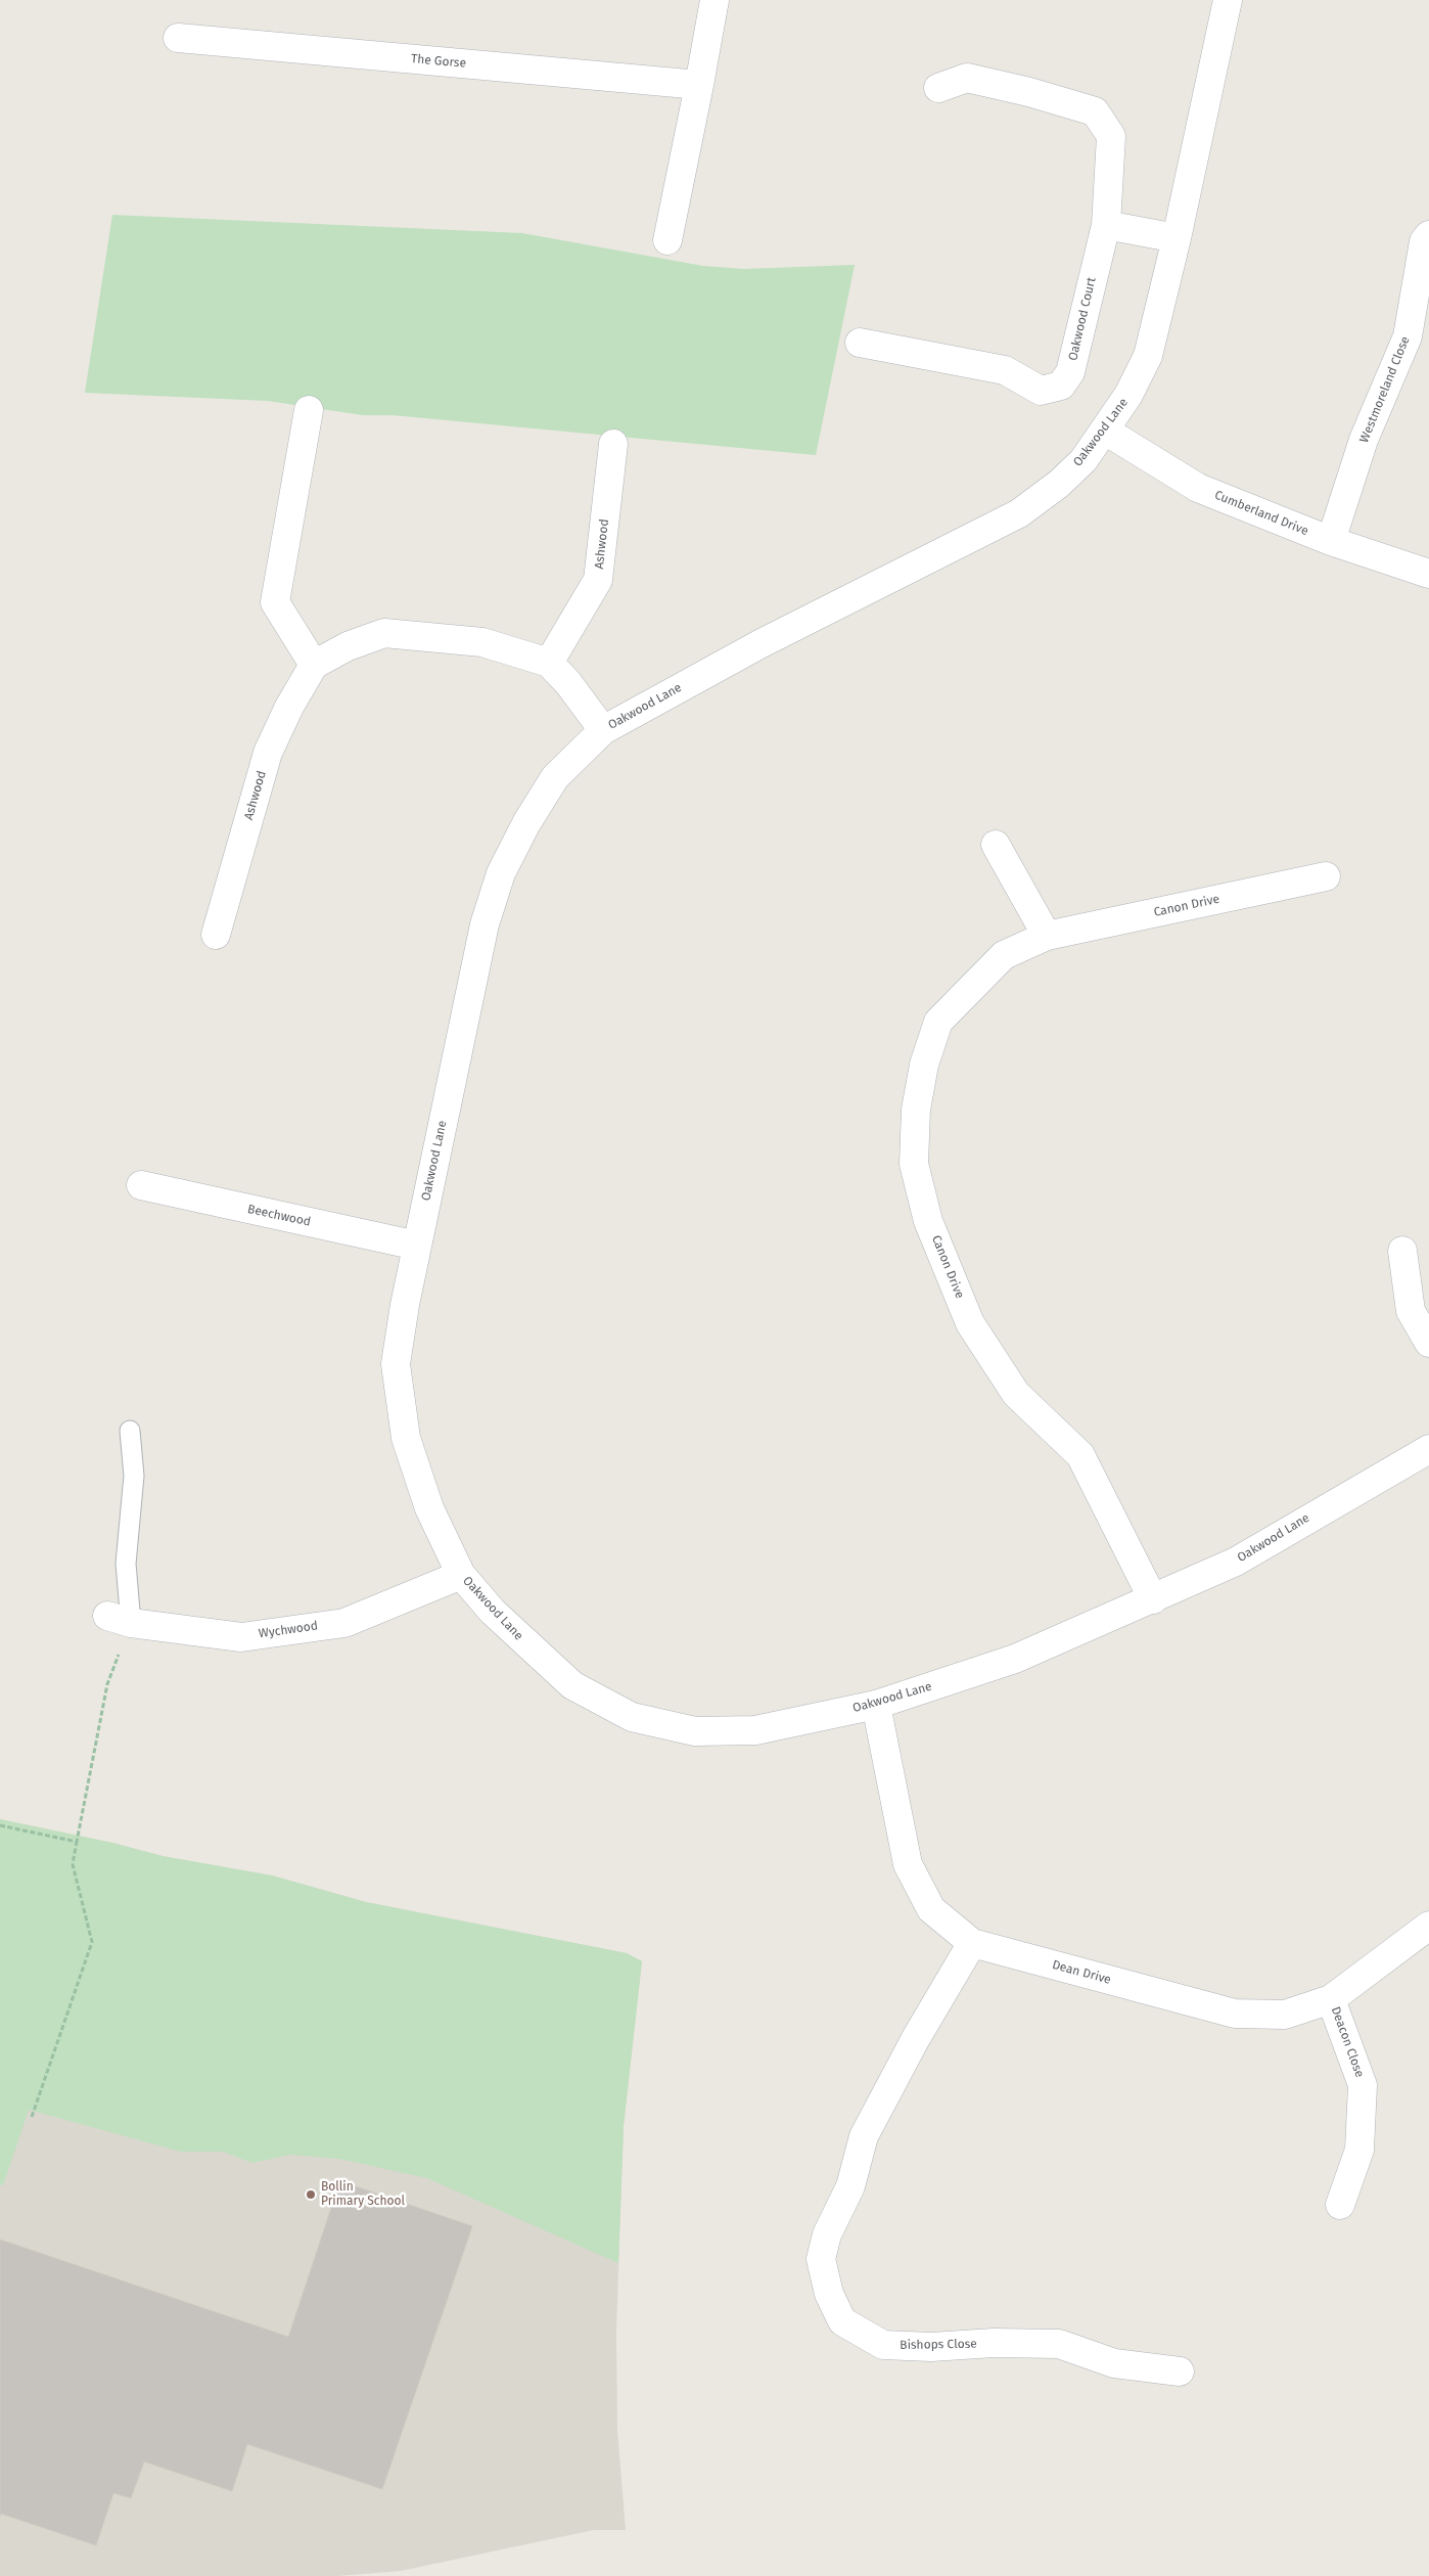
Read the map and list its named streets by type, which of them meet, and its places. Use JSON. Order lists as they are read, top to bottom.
{
  "streets": {
    "street": [
      "The Gorse",
      "Oakwood Court",
      "Westmoreland Close",
      "Oakwood Lane",
      "Cumberland Drive",
      "Ashwood",
      "Canon Drive",
      "Beechwood",
      "Wychwood",
      "Dean Drive",
      "Deacon Close",
      "Bishops Close"
    ]
  },
  "crossings": [
    ["Westmoreland Close", "Cumberland Drive"],
    ["Oakwood Lane", "Cumberland Drive"],
    ["Oakwood Lane", "Canon Drive"],
    ["Oakwood Lane", "Beechwood"],
    ["Oakwood Lane", "Wychwood"],
    ["Oakwood Lane", "Dean Drive"],
    ["Dean Drive", "Deacon Close"],
    ["Dean Drive", "Bishops Close"]
  ],
  "places": ["Bollin Primary School"]
}
